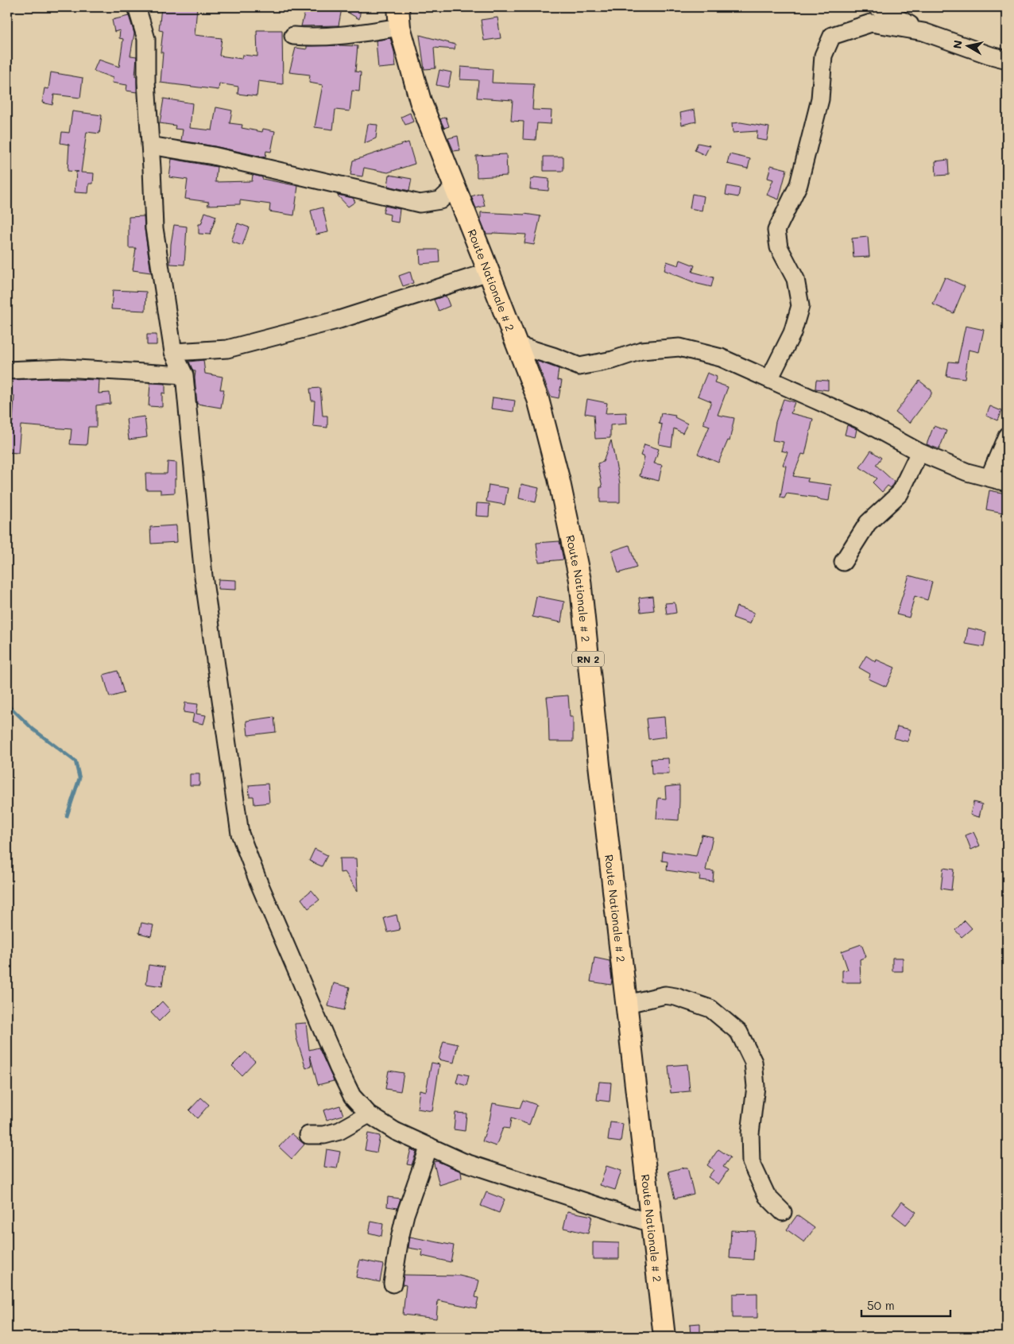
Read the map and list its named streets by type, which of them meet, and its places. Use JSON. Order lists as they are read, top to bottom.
{
  "streets": {
    "main road": ["Route Nationale # 2", "RN 2"]
  },
  "scale_bar": "50 m",
  "north": "left"
}
